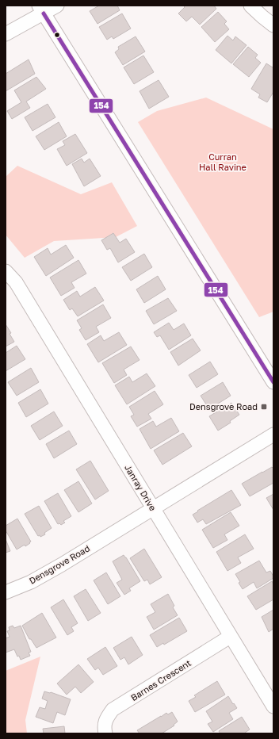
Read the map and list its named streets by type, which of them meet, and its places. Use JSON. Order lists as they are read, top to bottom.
{
  "streets": {
    "street": ["Janray Drive", "Densgrove Road", "Barnes Crescent"]
  },
  "crossings": [
    ["Janray Drive", "Densgrove Road"],
    ["Janray Drive", "Barnes Crescent"]
  ],
  "parks": ["Curran Hall Ravine"],
  "places": {
    "transit": ["Densgrove Road"]
  },
  "lines": ["transit line 154"]
}
